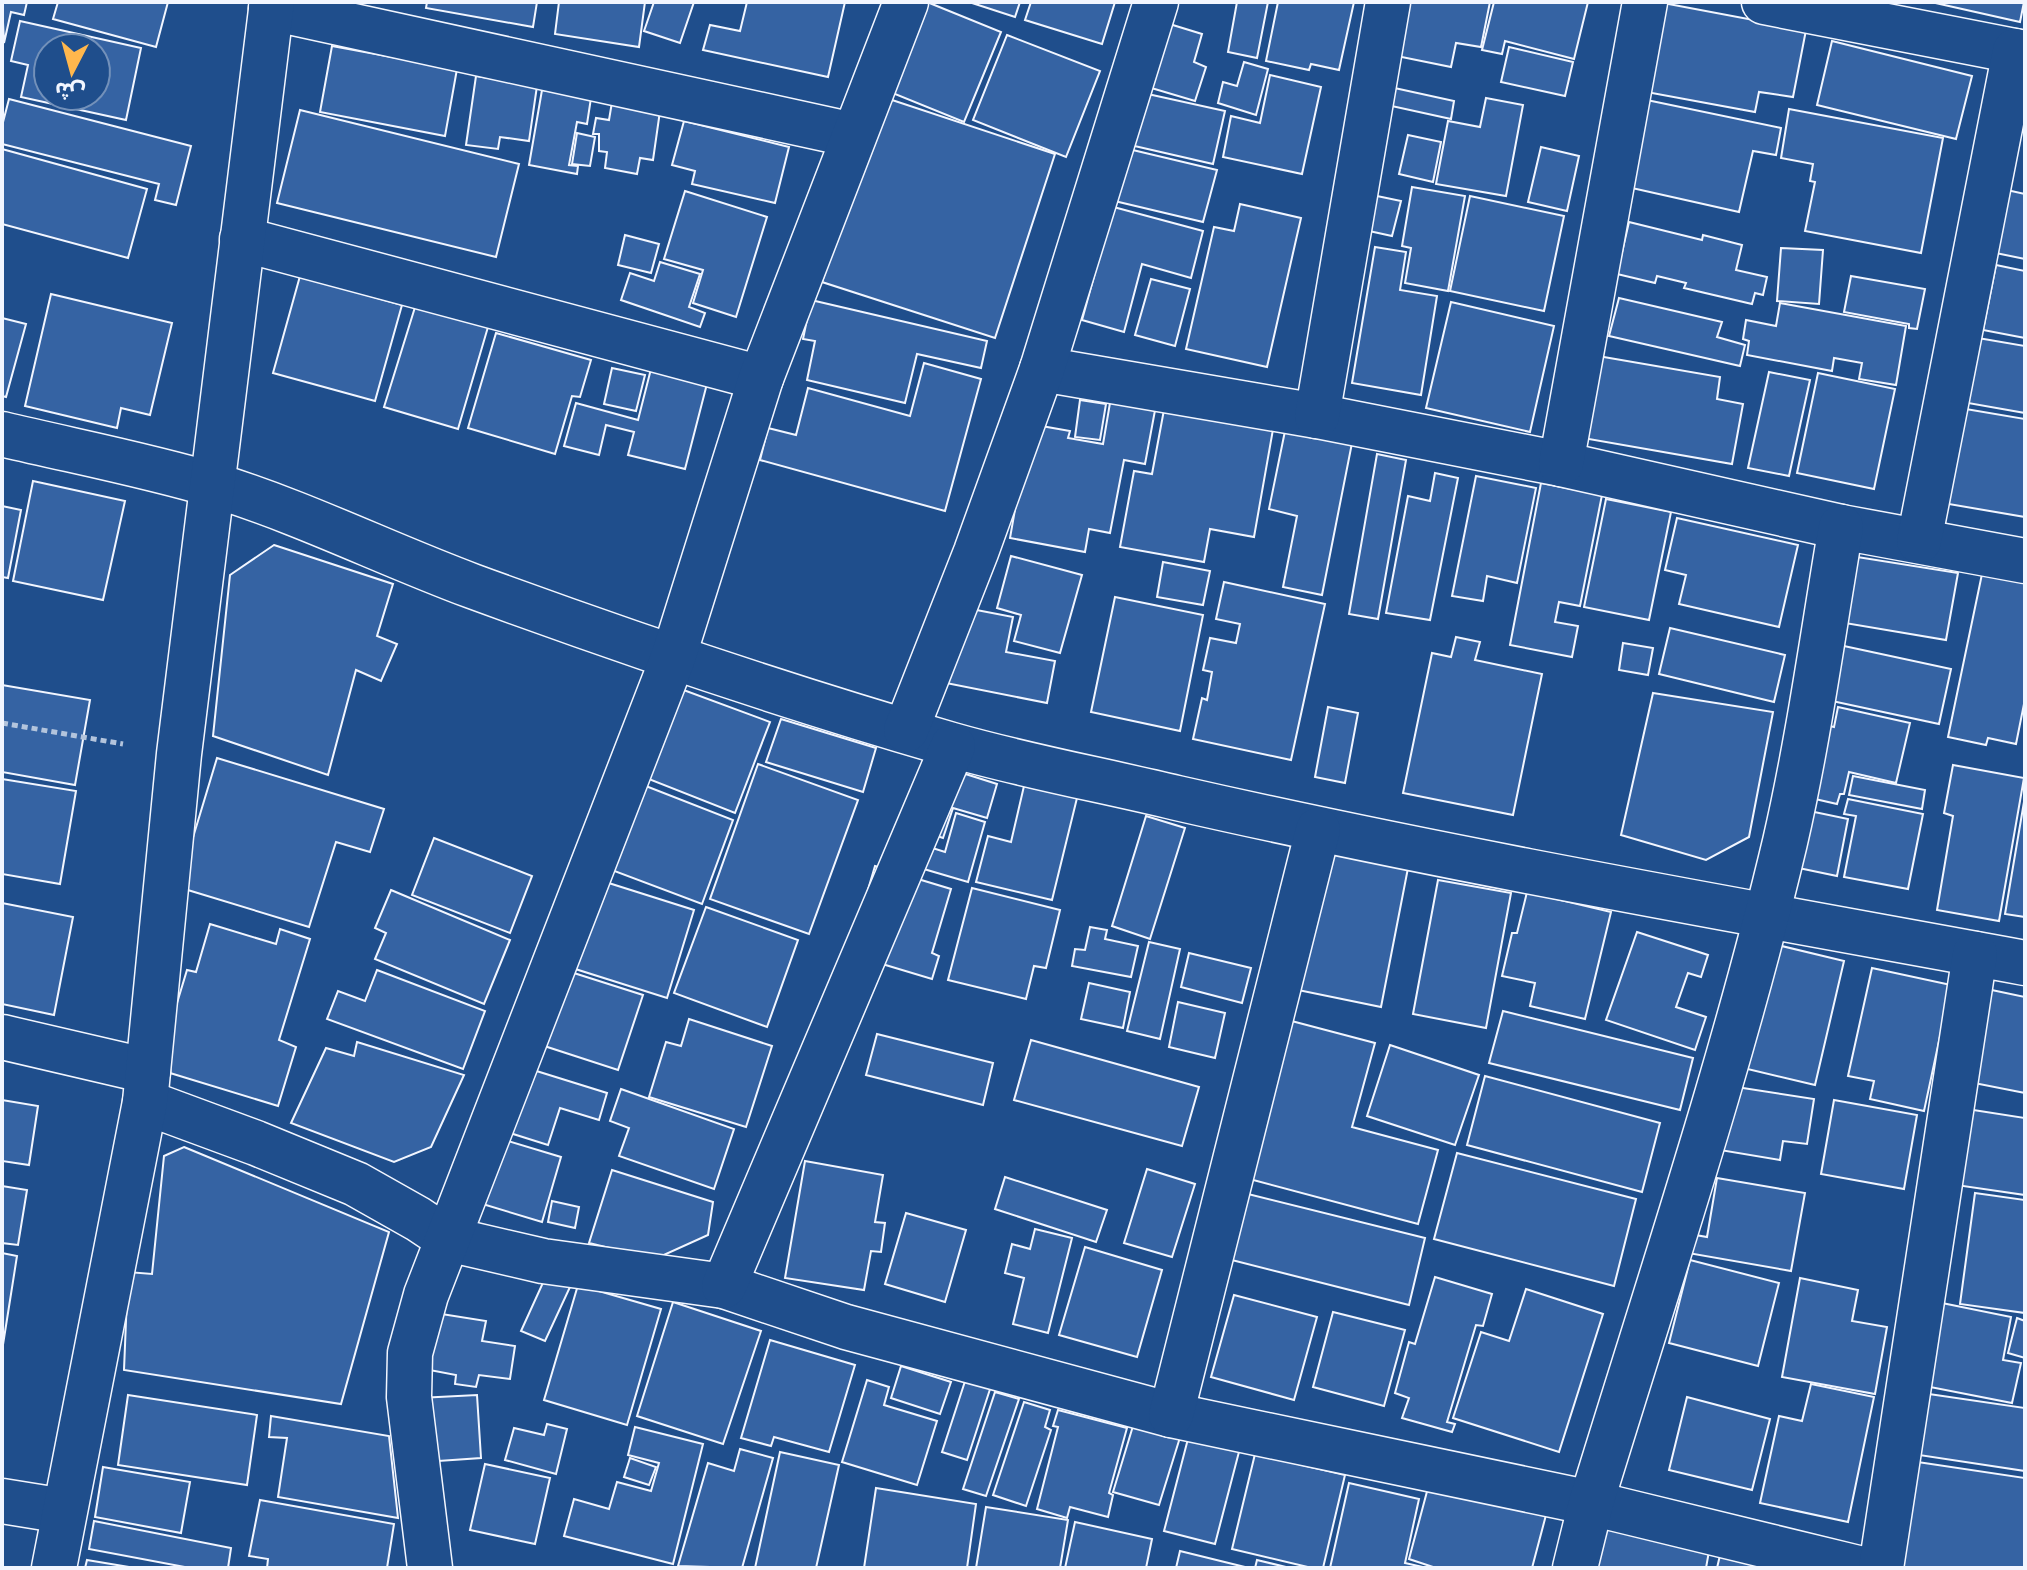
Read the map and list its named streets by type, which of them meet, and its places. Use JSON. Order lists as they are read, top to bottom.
{
  "north": "bottom"
}
